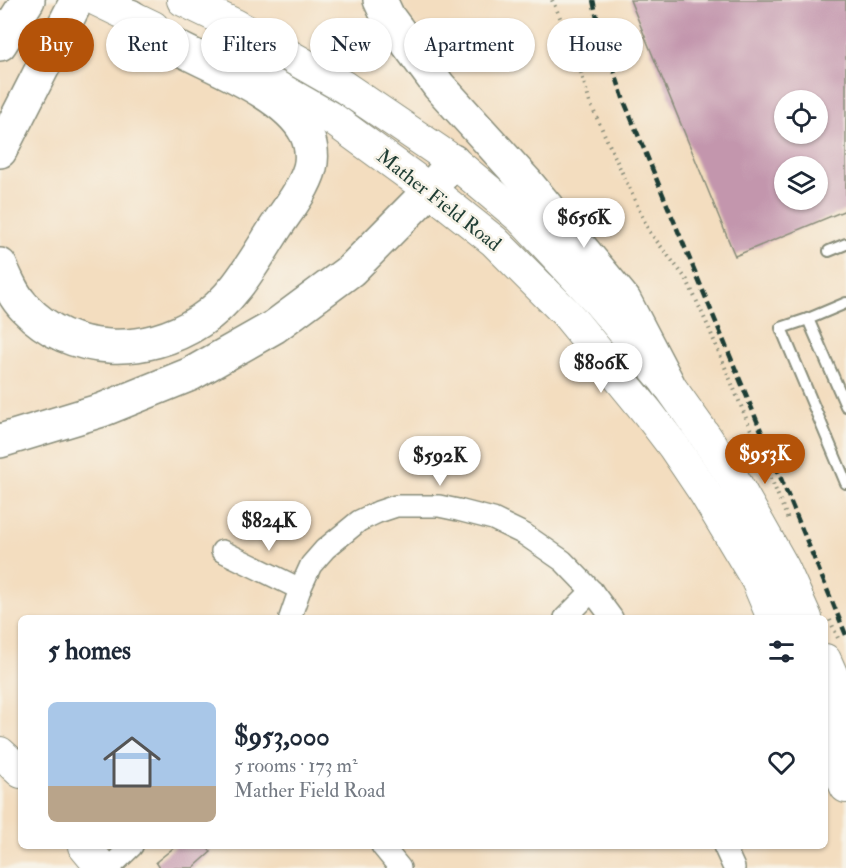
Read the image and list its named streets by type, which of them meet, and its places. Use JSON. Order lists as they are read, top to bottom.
{
  "streets": {
    "main road": ["Mather Field Road"]
  },
  "page": {
    "chip": [
      "Buy",
      "Rent",
      "Filters",
      "New",
      "Apartment",
      "House"
    ],
    "price": [
      "$656K",
      "$806K",
      "$953K",
      "$592K",
      "$824K"
    ],
    "heading": "5 homes",
    "list": [
      {
        "name": "$953,000",
        "note": "5 rooms · 173 m² · Mather Field Road"
      }
    ]
  }
}
